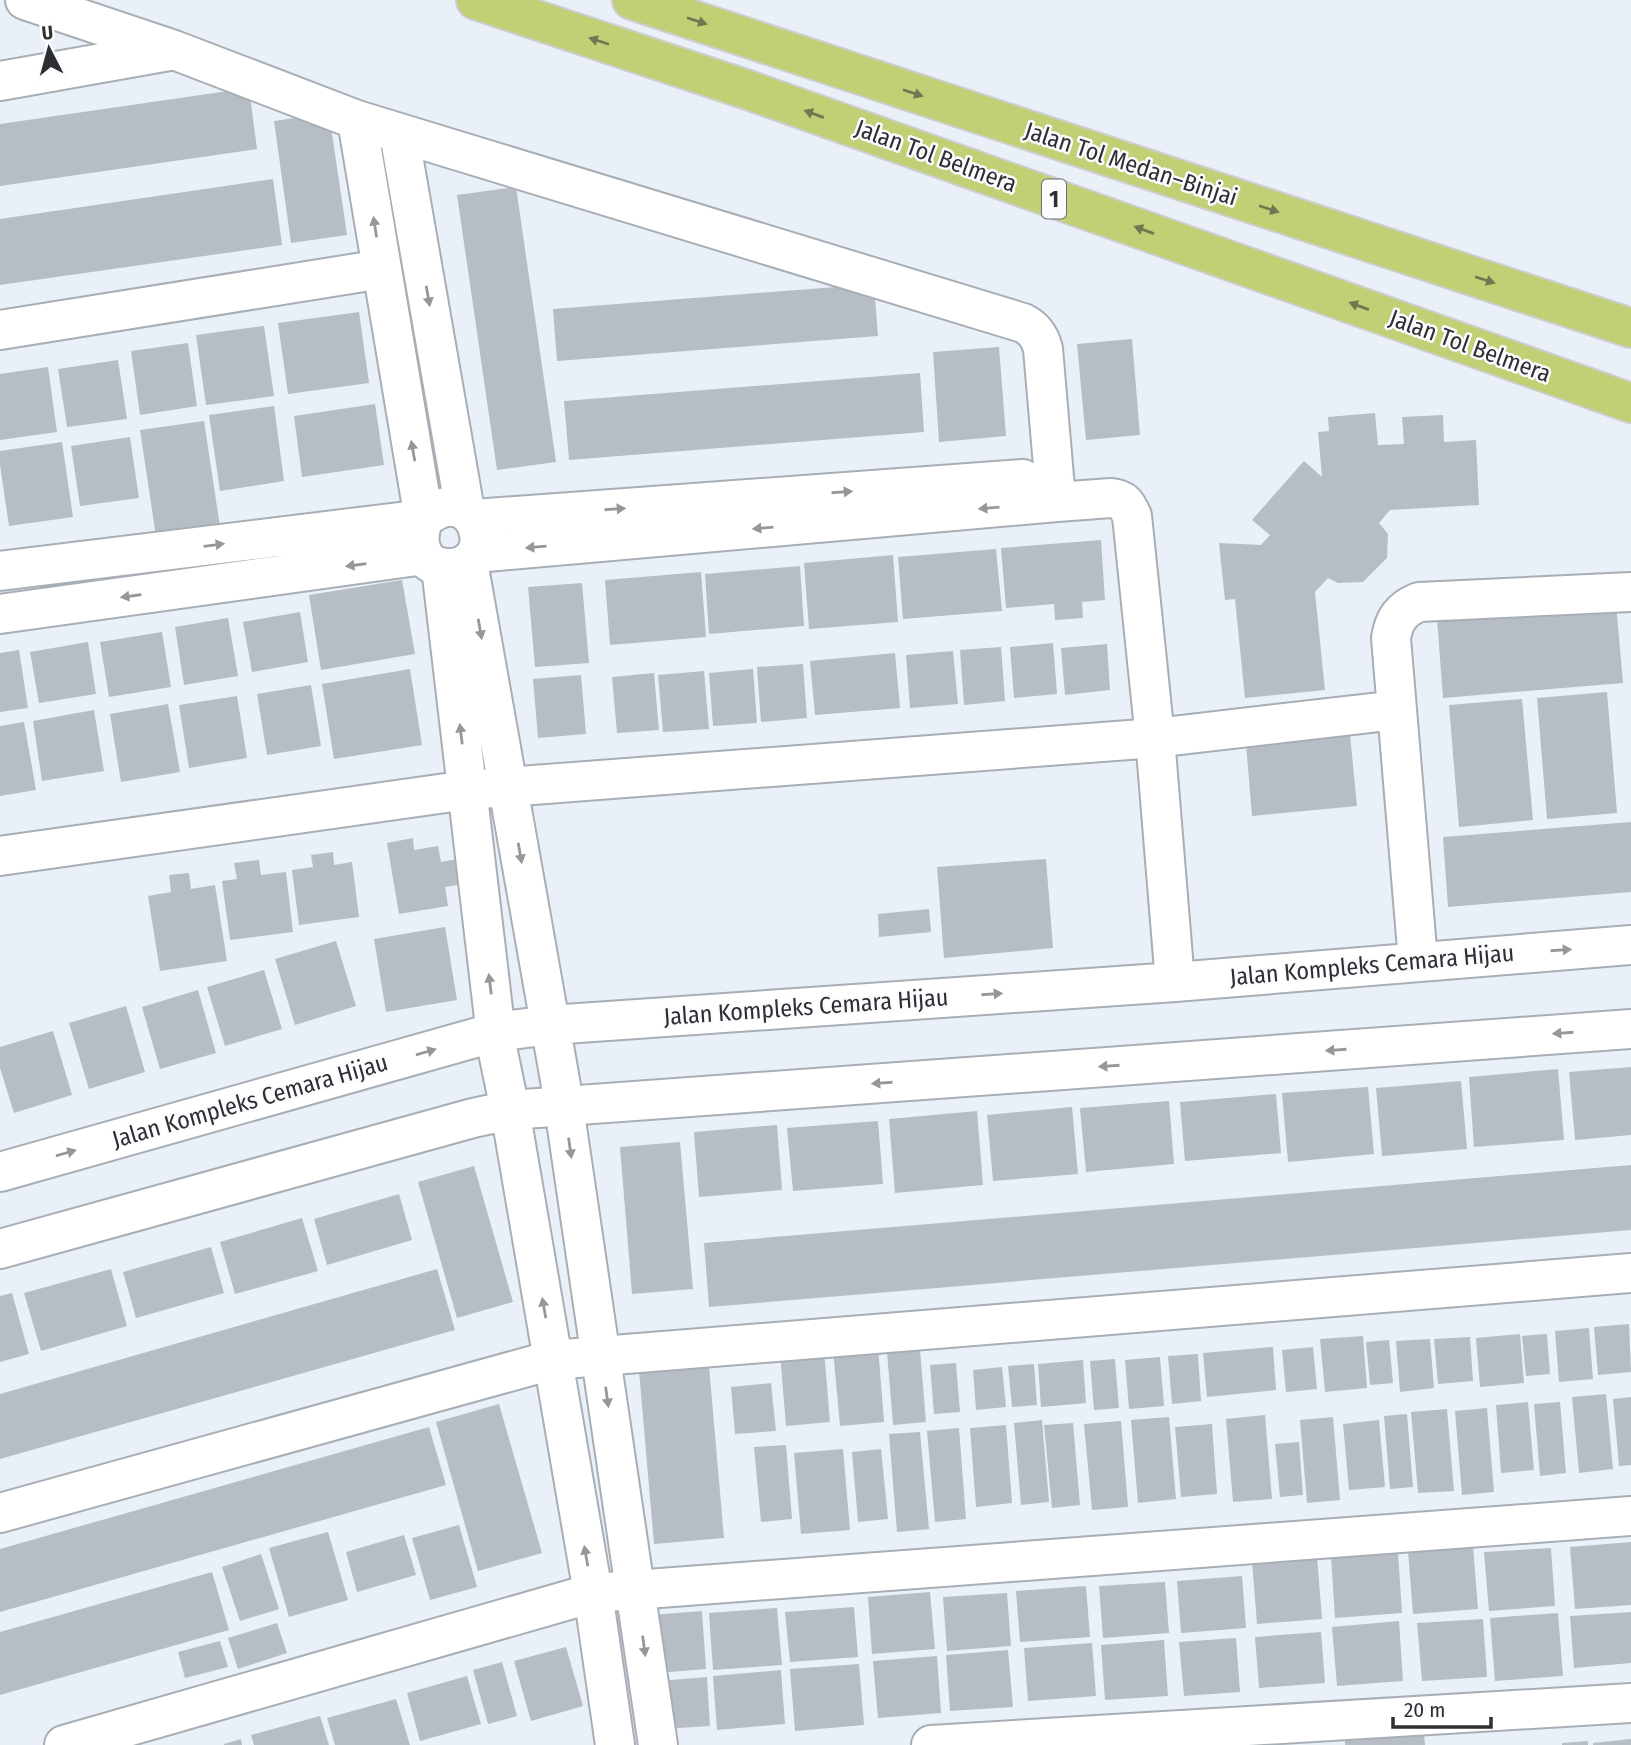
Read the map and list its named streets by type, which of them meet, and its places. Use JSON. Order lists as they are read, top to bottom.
{
  "streets": {
    "highway": ["Jalan Tol Belmera", "Jalan Tol Medan–Binjai", "1"],
    "street": ["Jalan Kompleks Cemara Hijau"]
  },
  "one_way": ["Jalan Tol Belmera", "Jalan Tol Medan–Binjai"],
  "scale_bar": "20 m",
  "north": "top"
}
